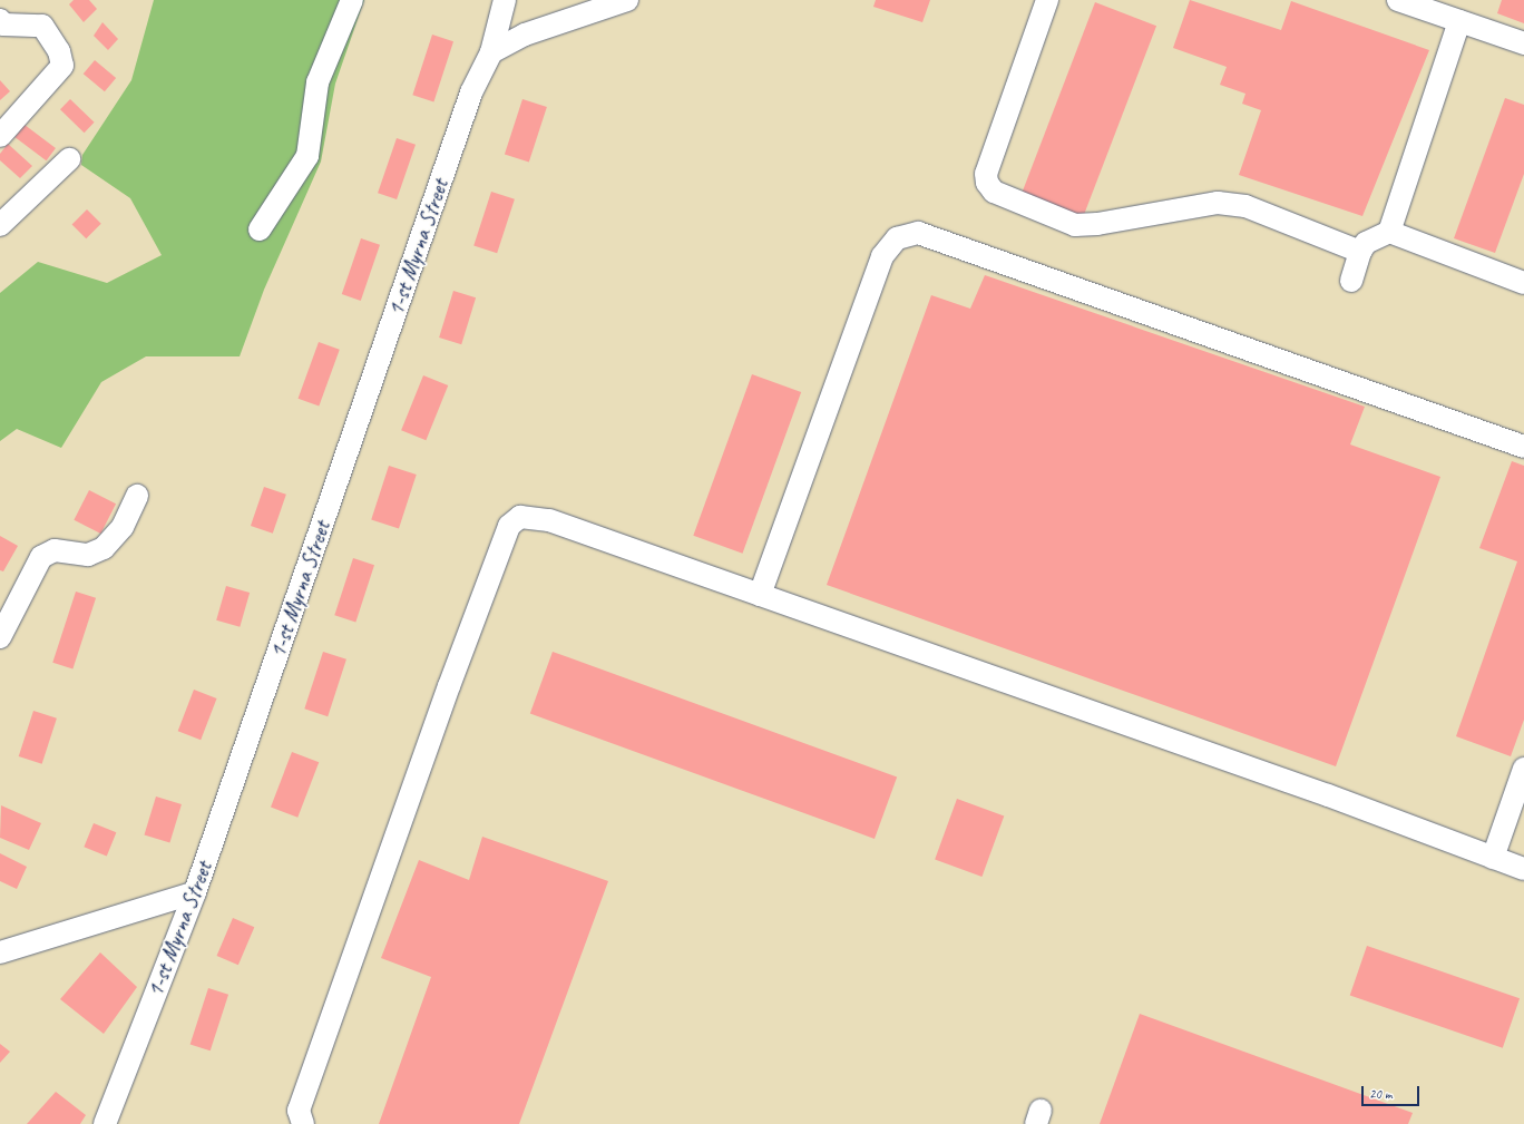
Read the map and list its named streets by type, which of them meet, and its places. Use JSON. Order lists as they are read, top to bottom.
{
  "streets": {
    "street": ["1-st Myrna Street"]
  },
  "scale_bar": "20 m"
}
